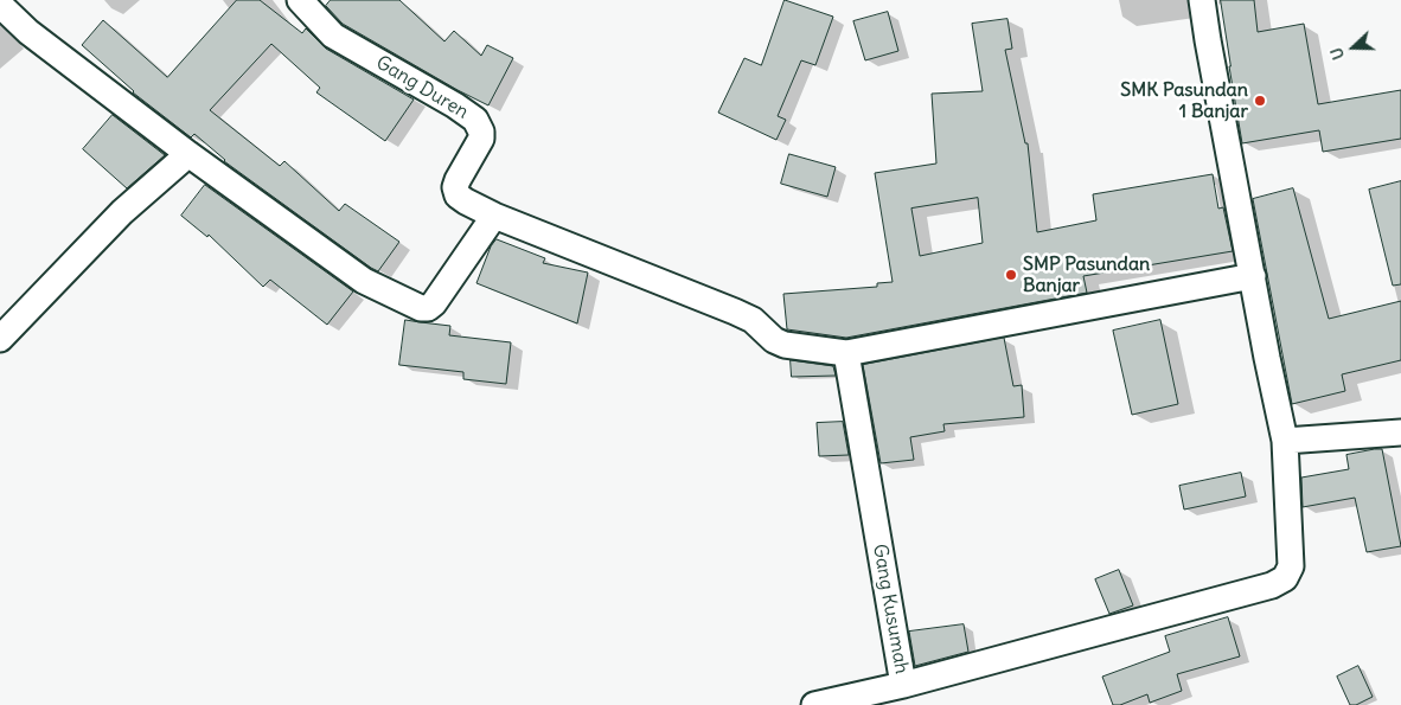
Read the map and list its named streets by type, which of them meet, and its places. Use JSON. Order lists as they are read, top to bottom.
{
  "streets": {
    "street": ["Gang Duren", "Gang Kusumah"]
  },
  "crossings": [
    ["Gang Duren", "Gang Kusumah"]
  ],
  "places": ["SMK Pasundan 1 Banjar", "SMP Pasundan Banjar"],
  "north": "left"
}
